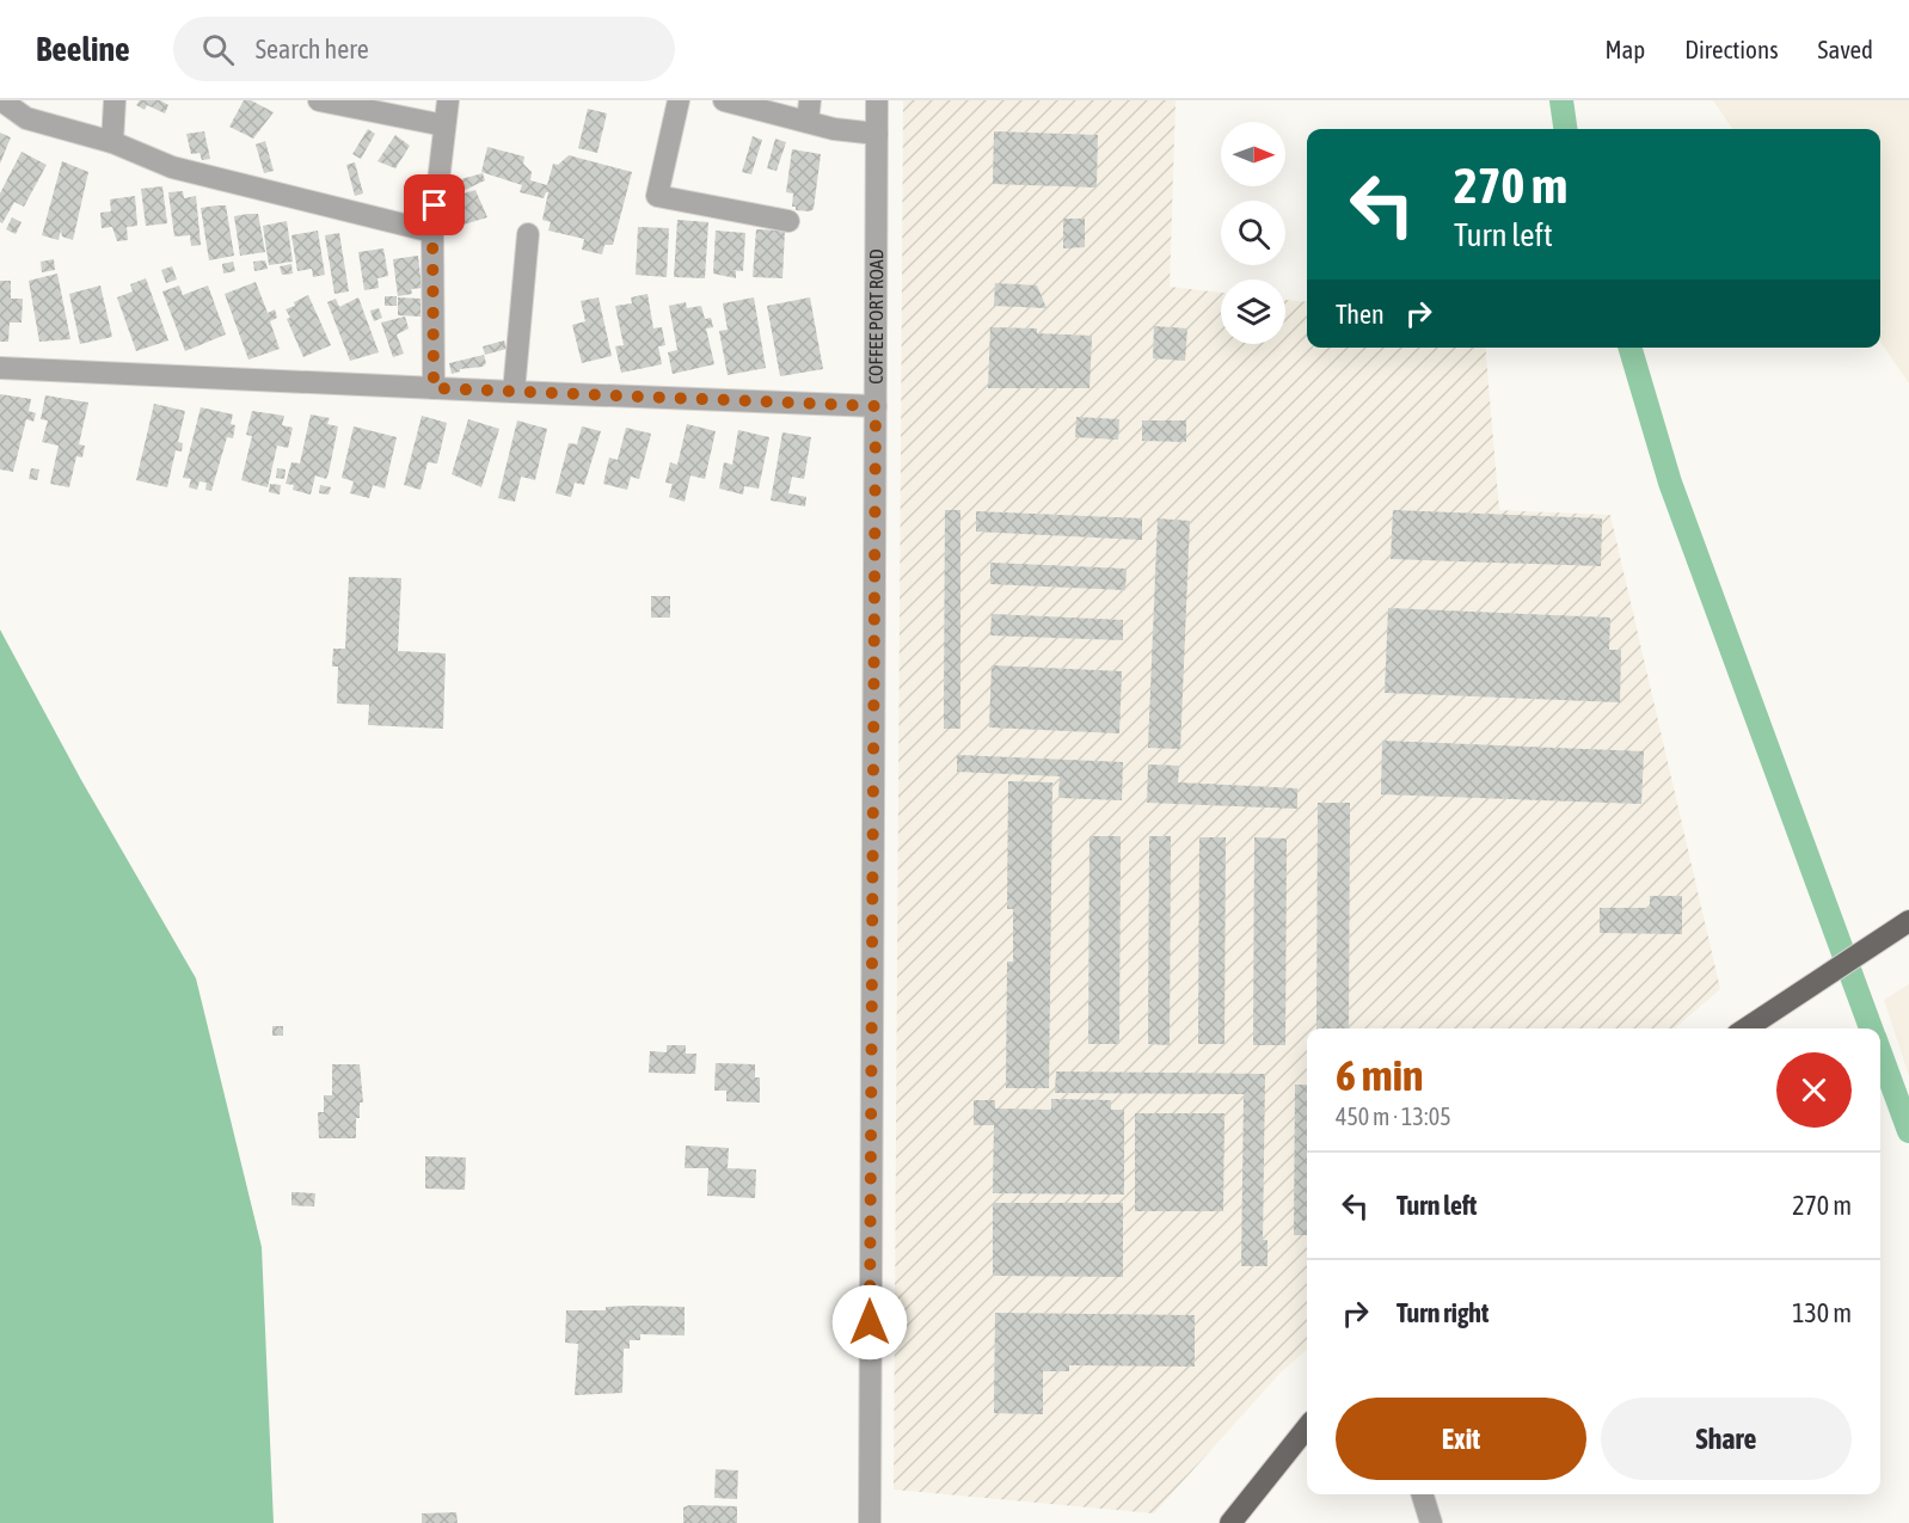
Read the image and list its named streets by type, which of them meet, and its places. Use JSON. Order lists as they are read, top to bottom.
{
  "streets": {
    "street": ["COFFEE PORT ROAD"]
  },
  "north": "right",
  "page": {
    "header": "Beeline",
    "search": "Search here",
    "nav": ["Map", "Directions", "Saved"],
    "turn": ["270 m", "Turn left"],
    "then": "Then",
    "heading": ["6 min", "450 m · 13:05"],
    "list": [
      {
        "name": "Turn left",
        "value": "270 m"
      },
      {
        "name": "Turn right",
        "value": "130 m"
      }
    ],
    "buttons": ["Exit", "Share"]
  }
}
